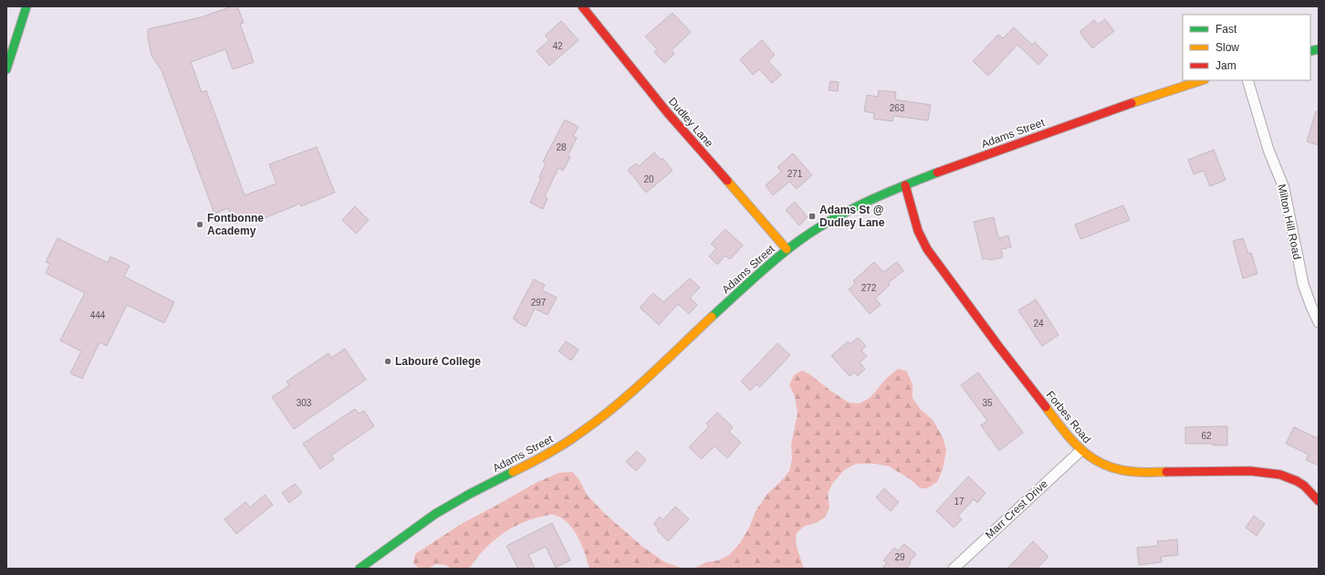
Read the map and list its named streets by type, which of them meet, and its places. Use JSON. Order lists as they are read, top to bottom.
{
  "streets": {
    "main road": ["Dudley Lane", "Adams Street", "Forbes Road"],
    "street": ["Milton Hill Road", "Marr Crest Drive"]
  },
  "crossings": [
    ["Dudley Lane", "Adams Street"],
    ["Adams Street", "Forbes Road"],
    ["Forbes Road", "Marr Crest Drive"]
  ],
  "places": {
    "transit": ["Adams St @ Dudley Lane"],
    "other": ["Fontbonne Academy", "Labouré College"]
  },
  "house_numbers": [
    "42",
    "263",
    "28",
    "271",
    "20",
    "272",
    "297",
    "444",
    "24",
    "303",
    "35",
    "62",
    "17",
    "29"
  ],
  "legend": ["Fast", "Slow", "Jam"]
}
